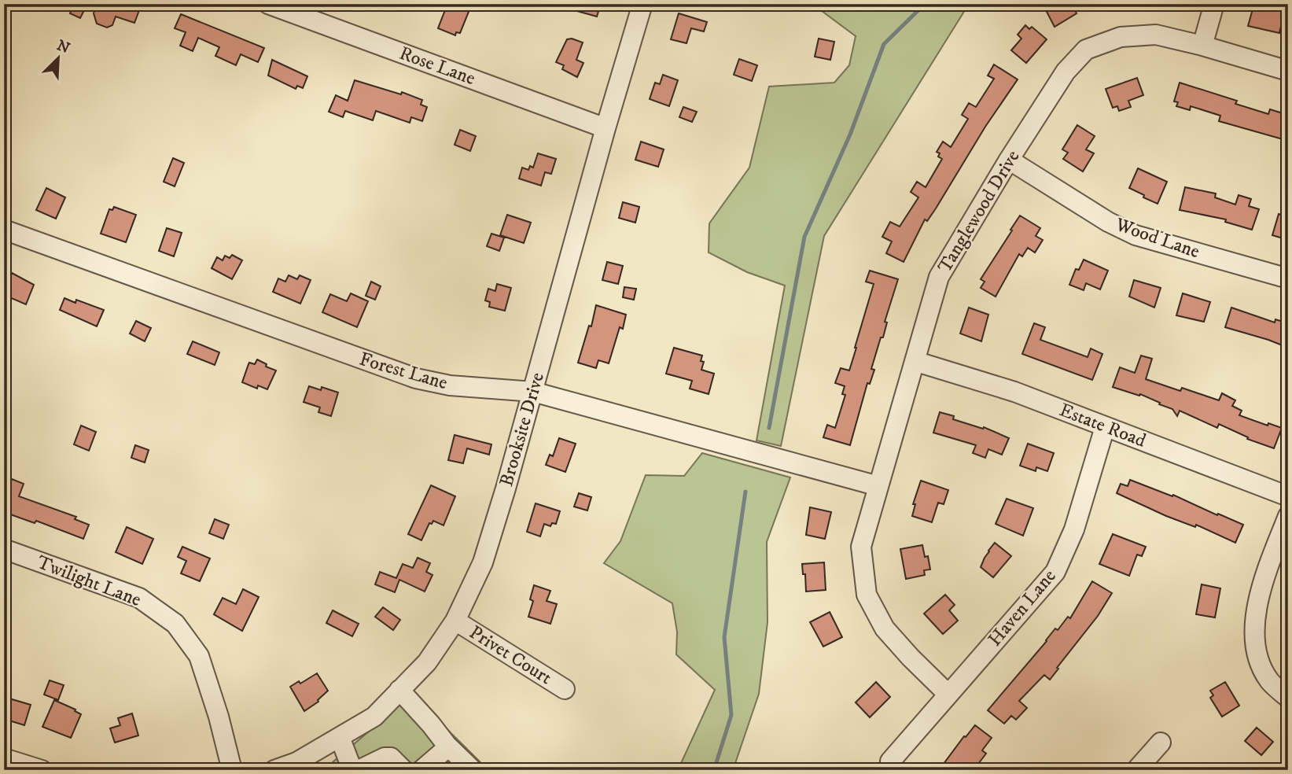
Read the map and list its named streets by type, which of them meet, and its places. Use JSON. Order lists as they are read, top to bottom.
{
  "streets": {
    "street": [
      "Rose Lane",
      "Tanglewood Drive",
      "Wood Lane",
      "Forest Lane",
      "Estate Road",
      "Brooksite Drive",
      "Twilight Lane",
      "Haven Lane",
      "Privet Court"
    ]
  },
  "crossings": [
    ["Rose Lane", "Brooksite Drive"],
    ["Tanglewood Drive", "Wood Lane"],
    ["Tanglewood Drive", "Forest Lane"],
    ["Tanglewood Drive", "Estate Road"],
    ["Tanglewood Drive", "Haven Lane"],
    ["Forest Lane", "Brooksite Drive"],
    ["Estate Road", "Haven Lane"],
    ["Brooksite Drive", "Privet Court"]
  ],
  "north": "top right"
}
